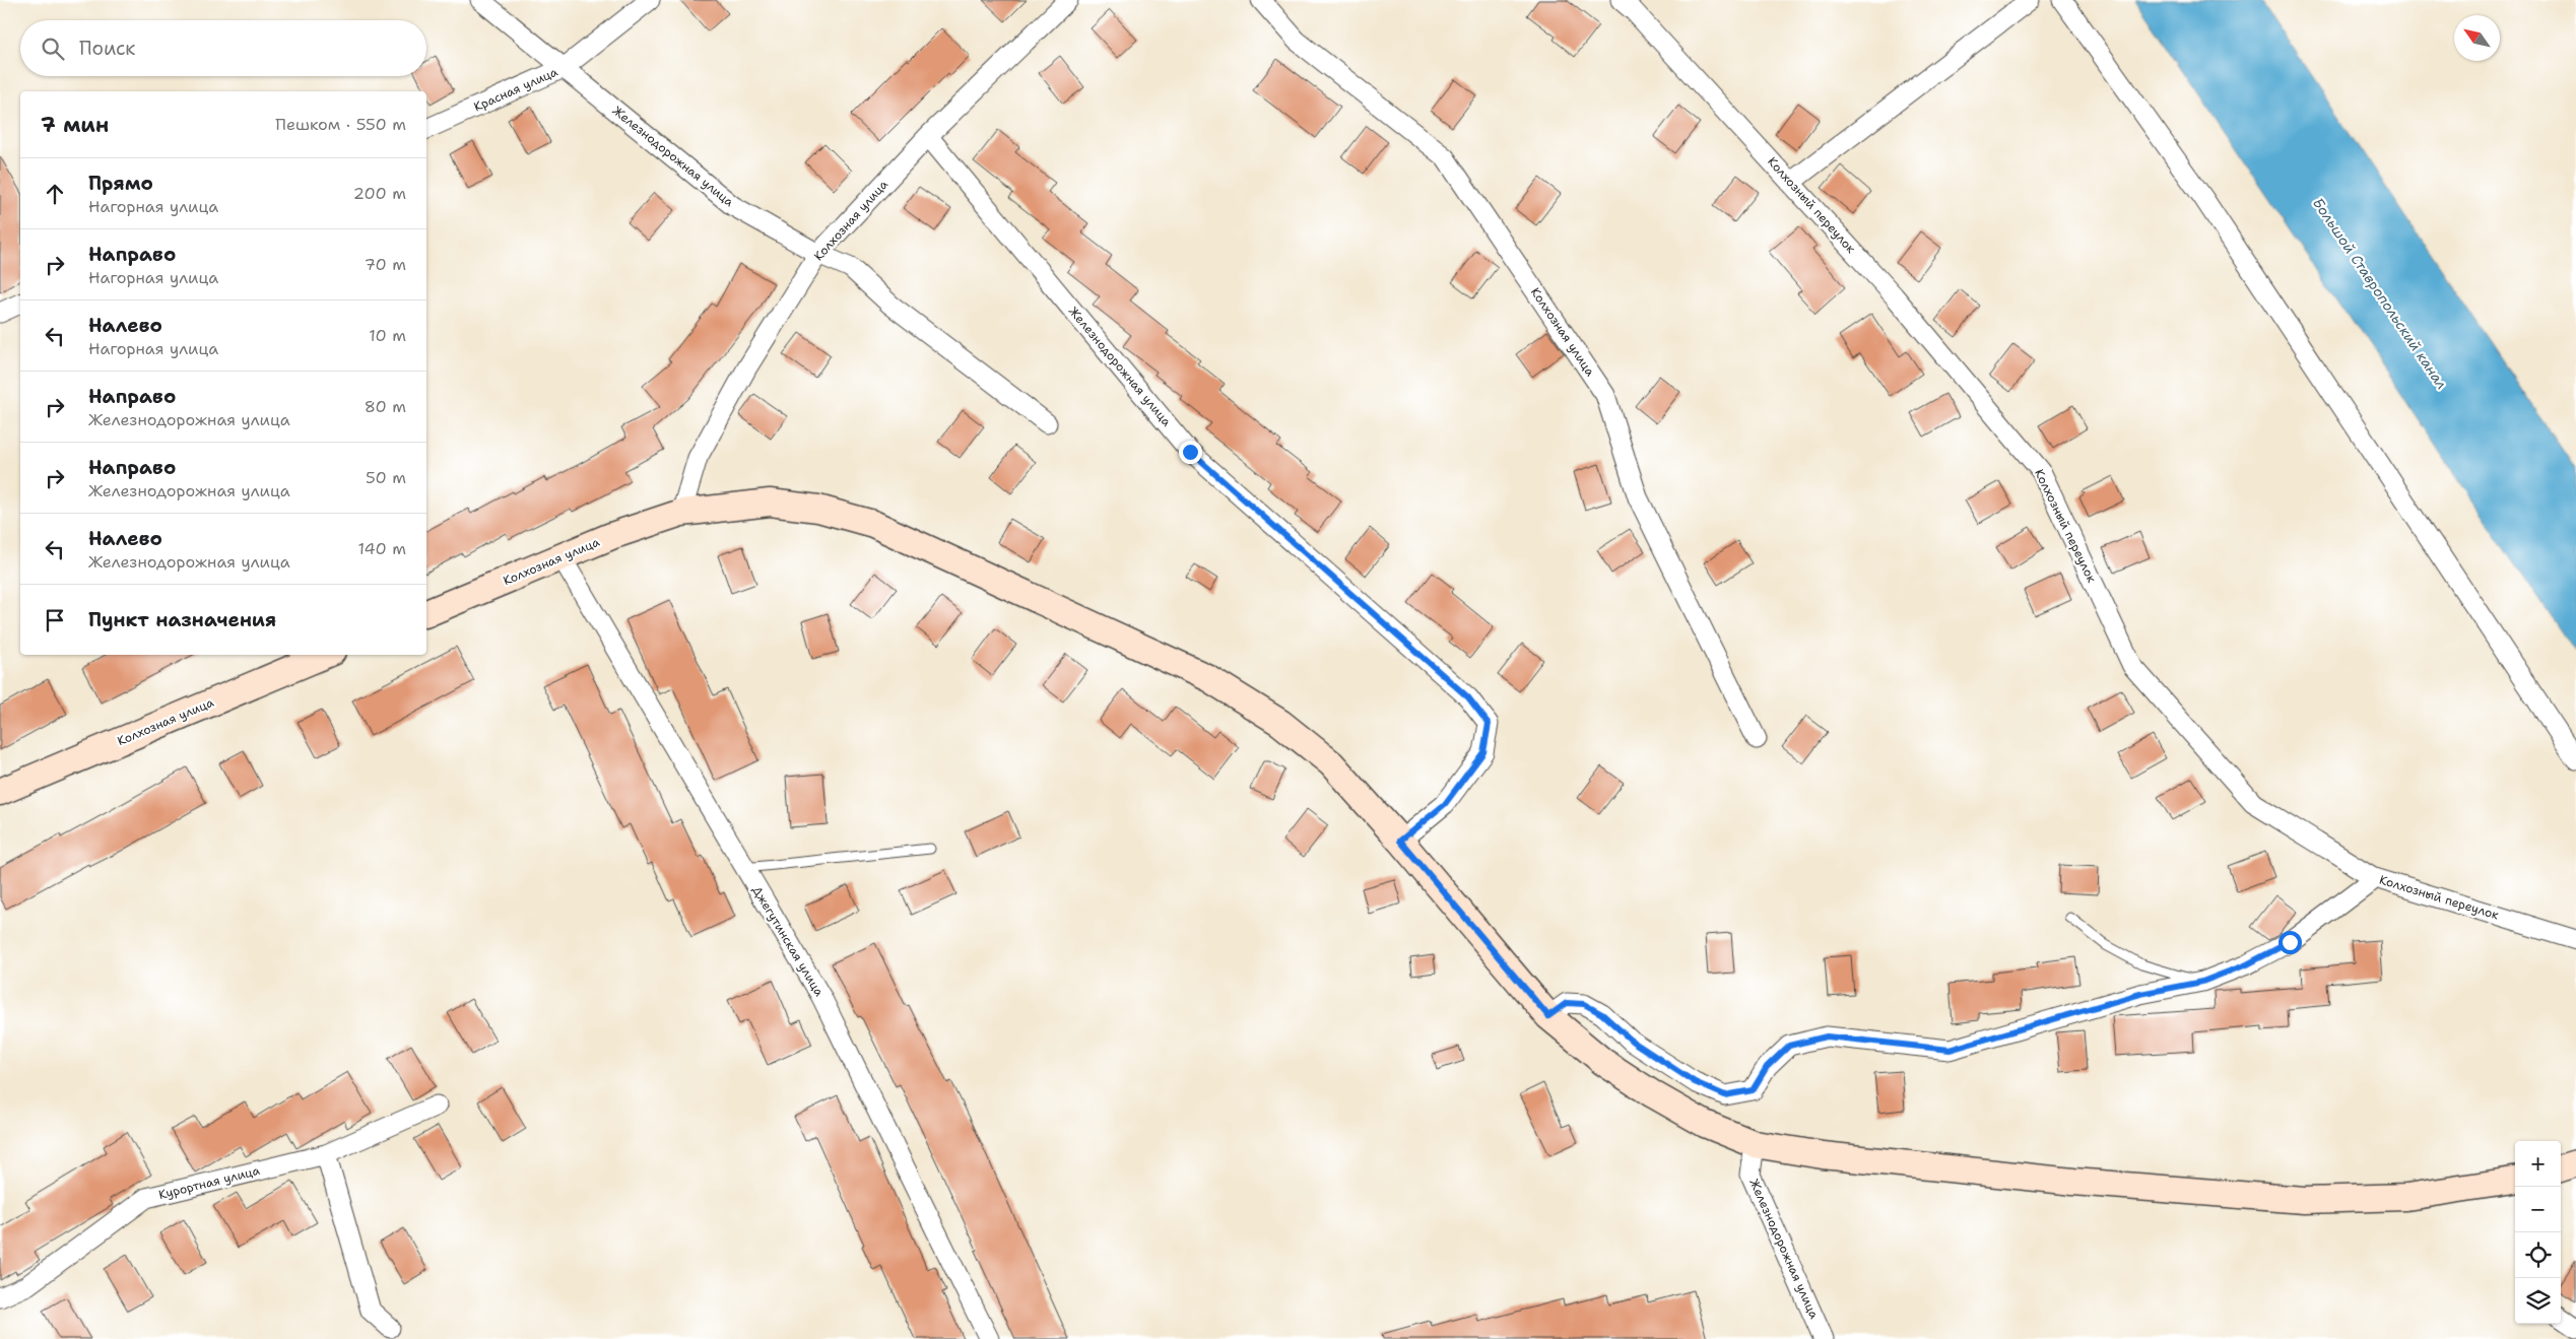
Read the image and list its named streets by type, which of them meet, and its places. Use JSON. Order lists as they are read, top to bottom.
{
  "streets": {
    "main road": ["Колхозная улица"],
    "street": [
      "Красная улица",
      "Железнодорожная улица",
      "Колхозный переулок",
      "Джегутинская улица",
      "Курортная улица"
    ]
  },
  "crossings": [
    ["Красная улица", "Железнодорожная улица"],
    ["Железнодорожная улица", "Колхозная улица"],
    ["Колхозная улица", "Джегутинская улица"]
  ],
  "water": ["Большой Ставропольский канал"],
  "north": "top left",
  "page": {
    "search": "Поиск",
    "heading": ["7 мин", "Пешком · 550 m"],
    "list": [
      ["Прямо", "Нагорная улица", "200 m"],
      ["Направо", "Нагорная улица", "70 m"],
      ["Налево", "Нагорная улица", "10 m"],
      ["Направо", "Железнодорожная улица", "80 m"],
      ["Направо", "Железнодорожная улица", "50 m"],
      ["Налево", "Железнодорожная улица", "140 m"],
      "Пункт назначения"
    ],
    "map_buttons": ["+", "−"]
  }
}
